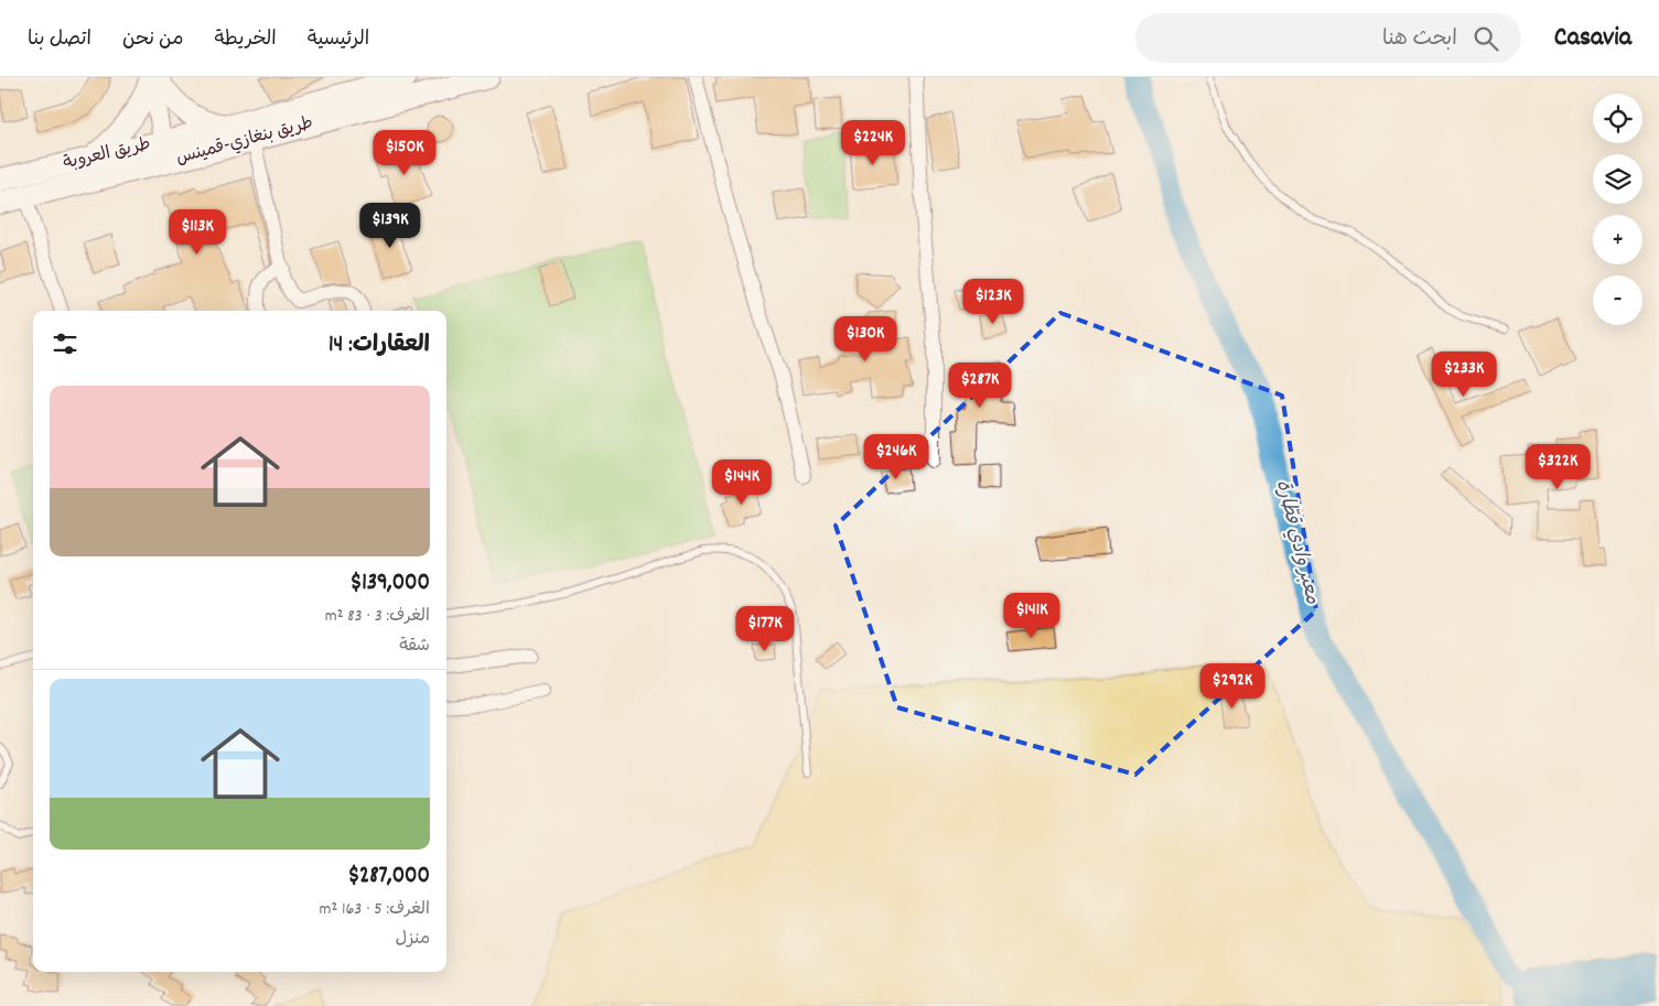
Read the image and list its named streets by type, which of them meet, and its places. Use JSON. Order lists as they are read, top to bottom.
{
  "streets": {
    "main road": ["طريق بنغازي-قمينس", "طريق العروبة"]
  },
  "crossings": [
    ["طريق بنغازي-قمينس", "طريق العروبة"]
  ],
  "water": ["معبر وادي قطّارة"],
  "page": {
    "header": "Casavia",
    "search": "ابحث هنا",
    "nav": [
      "الرئيسية",
      "الخريطة",
      "من نحن",
      "اتصل بنا"
    ],
    "map_buttons": ["+", "−"],
    "price": [
      "$224K",
      "$150K",
      "$139K",
      "$113K",
      "$123K",
      "$130K",
      "$233K",
      "$287K",
      "$246K",
      "$322K",
      "$144K",
      "$141K",
      "$177K",
      "$292K"
    ],
    "heading": "العقارات: 14",
    "list": [
      {
        "name": "$139,000",
        "note": "الغرف: 3 · 83 m² · شقة"
      },
      {
        "name": "$287,000",
        "note": "الغرف: 5 · 163 m² · منزل"
      }
    ]
  }
}
